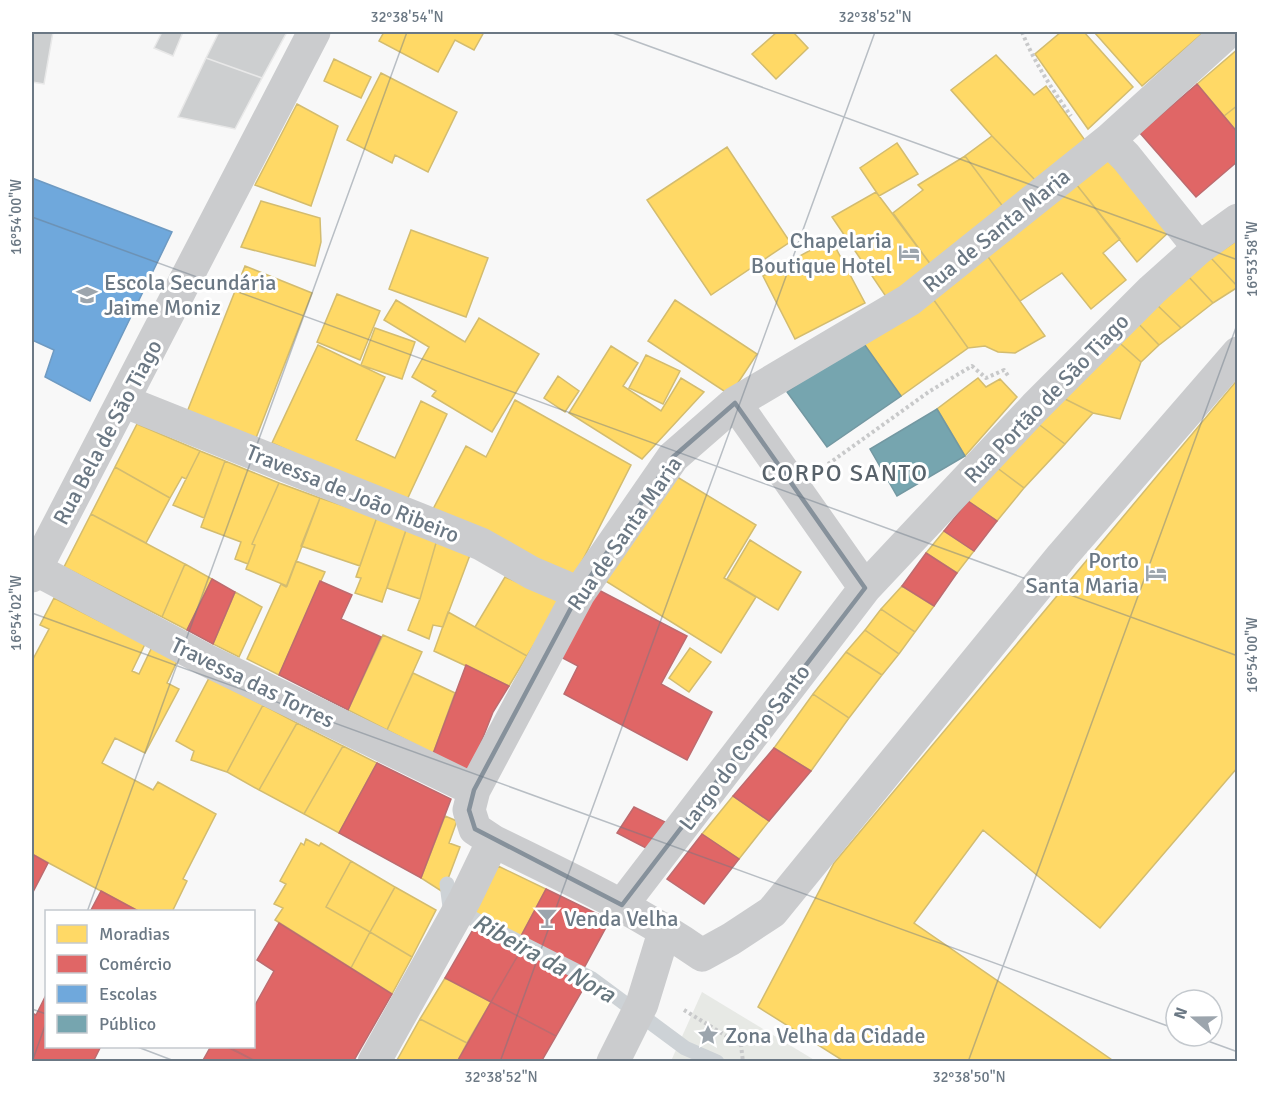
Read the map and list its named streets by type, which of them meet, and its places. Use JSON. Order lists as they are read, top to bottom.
{
  "streets": {
    "street": [
      "Rua de Santa Maria",
      "Rua Portão de São Tiago",
      "Rua Bela de São Tiago",
      "Travessa de João Ribeiro",
      "Travessa das Torres",
      "Largo do Corpo Santo"
    ]
  },
  "crossings": [
    ["Rua de Santa Maria", "Travessa de João Ribeiro"],
    ["Rua de Santa Maria", "Travessa das Torres"],
    ["Rua de Santa Maria", "Largo do Corpo Santo"],
    ["Rua Portão de São Tiago", "Largo do Corpo Santo"],
    ["Rua Bela de São Tiago", "Travessa de João Ribeiro"],
    ["Rua Bela de São Tiago", "Travessa das Torres"]
  ],
  "districts": ["CORPO SANTO"],
  "water": ["Ribeira da Nora"],
  "places": {
    "hotel": ["Chapelaria Boutique Hotel", "Porto Santa Maria"],
    "school or university": ["Escola Secundária Jaime Moniz"],
    "bar": ["Venda Velha"],
    "place": ["Zona Velha da Cidade"]
  },
  "legend": [
    "Moradias",
    "Comércio",
    "Escolas",
    "Público"
  ],
  "north": "left",
  "coordinates": [
    "32°38'54\"N",
    "32°38'52\"N",
    "16°54'00\"W",
    "16°53'58\"W",
    "16°54'02\"W",
    "32°38'50\"N"
  ]
}
